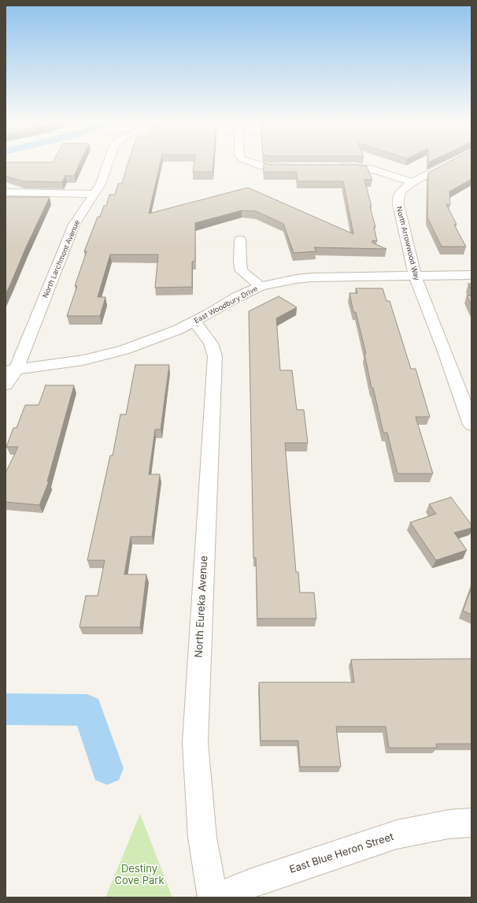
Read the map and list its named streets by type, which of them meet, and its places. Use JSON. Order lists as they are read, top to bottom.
{
  "streets": {
    "street": [
      "North Arrowwood Way",
      "North Larchmont Avenue",
      "East Woodbury Drive",
      "North Eureka Avenue",
      "East Blue Heron Street"
    ]
  },
  "crossings": [
    ["North Arrowwood Way", "East Woodbury Drive"],
    ["North Larchmont Avenue", "East Woodbury Drive"],
    ["East Woodbury Drive", "North Eureka Avenue"]
  ],
  "parks": ["Destiny Cove Park"]
}
